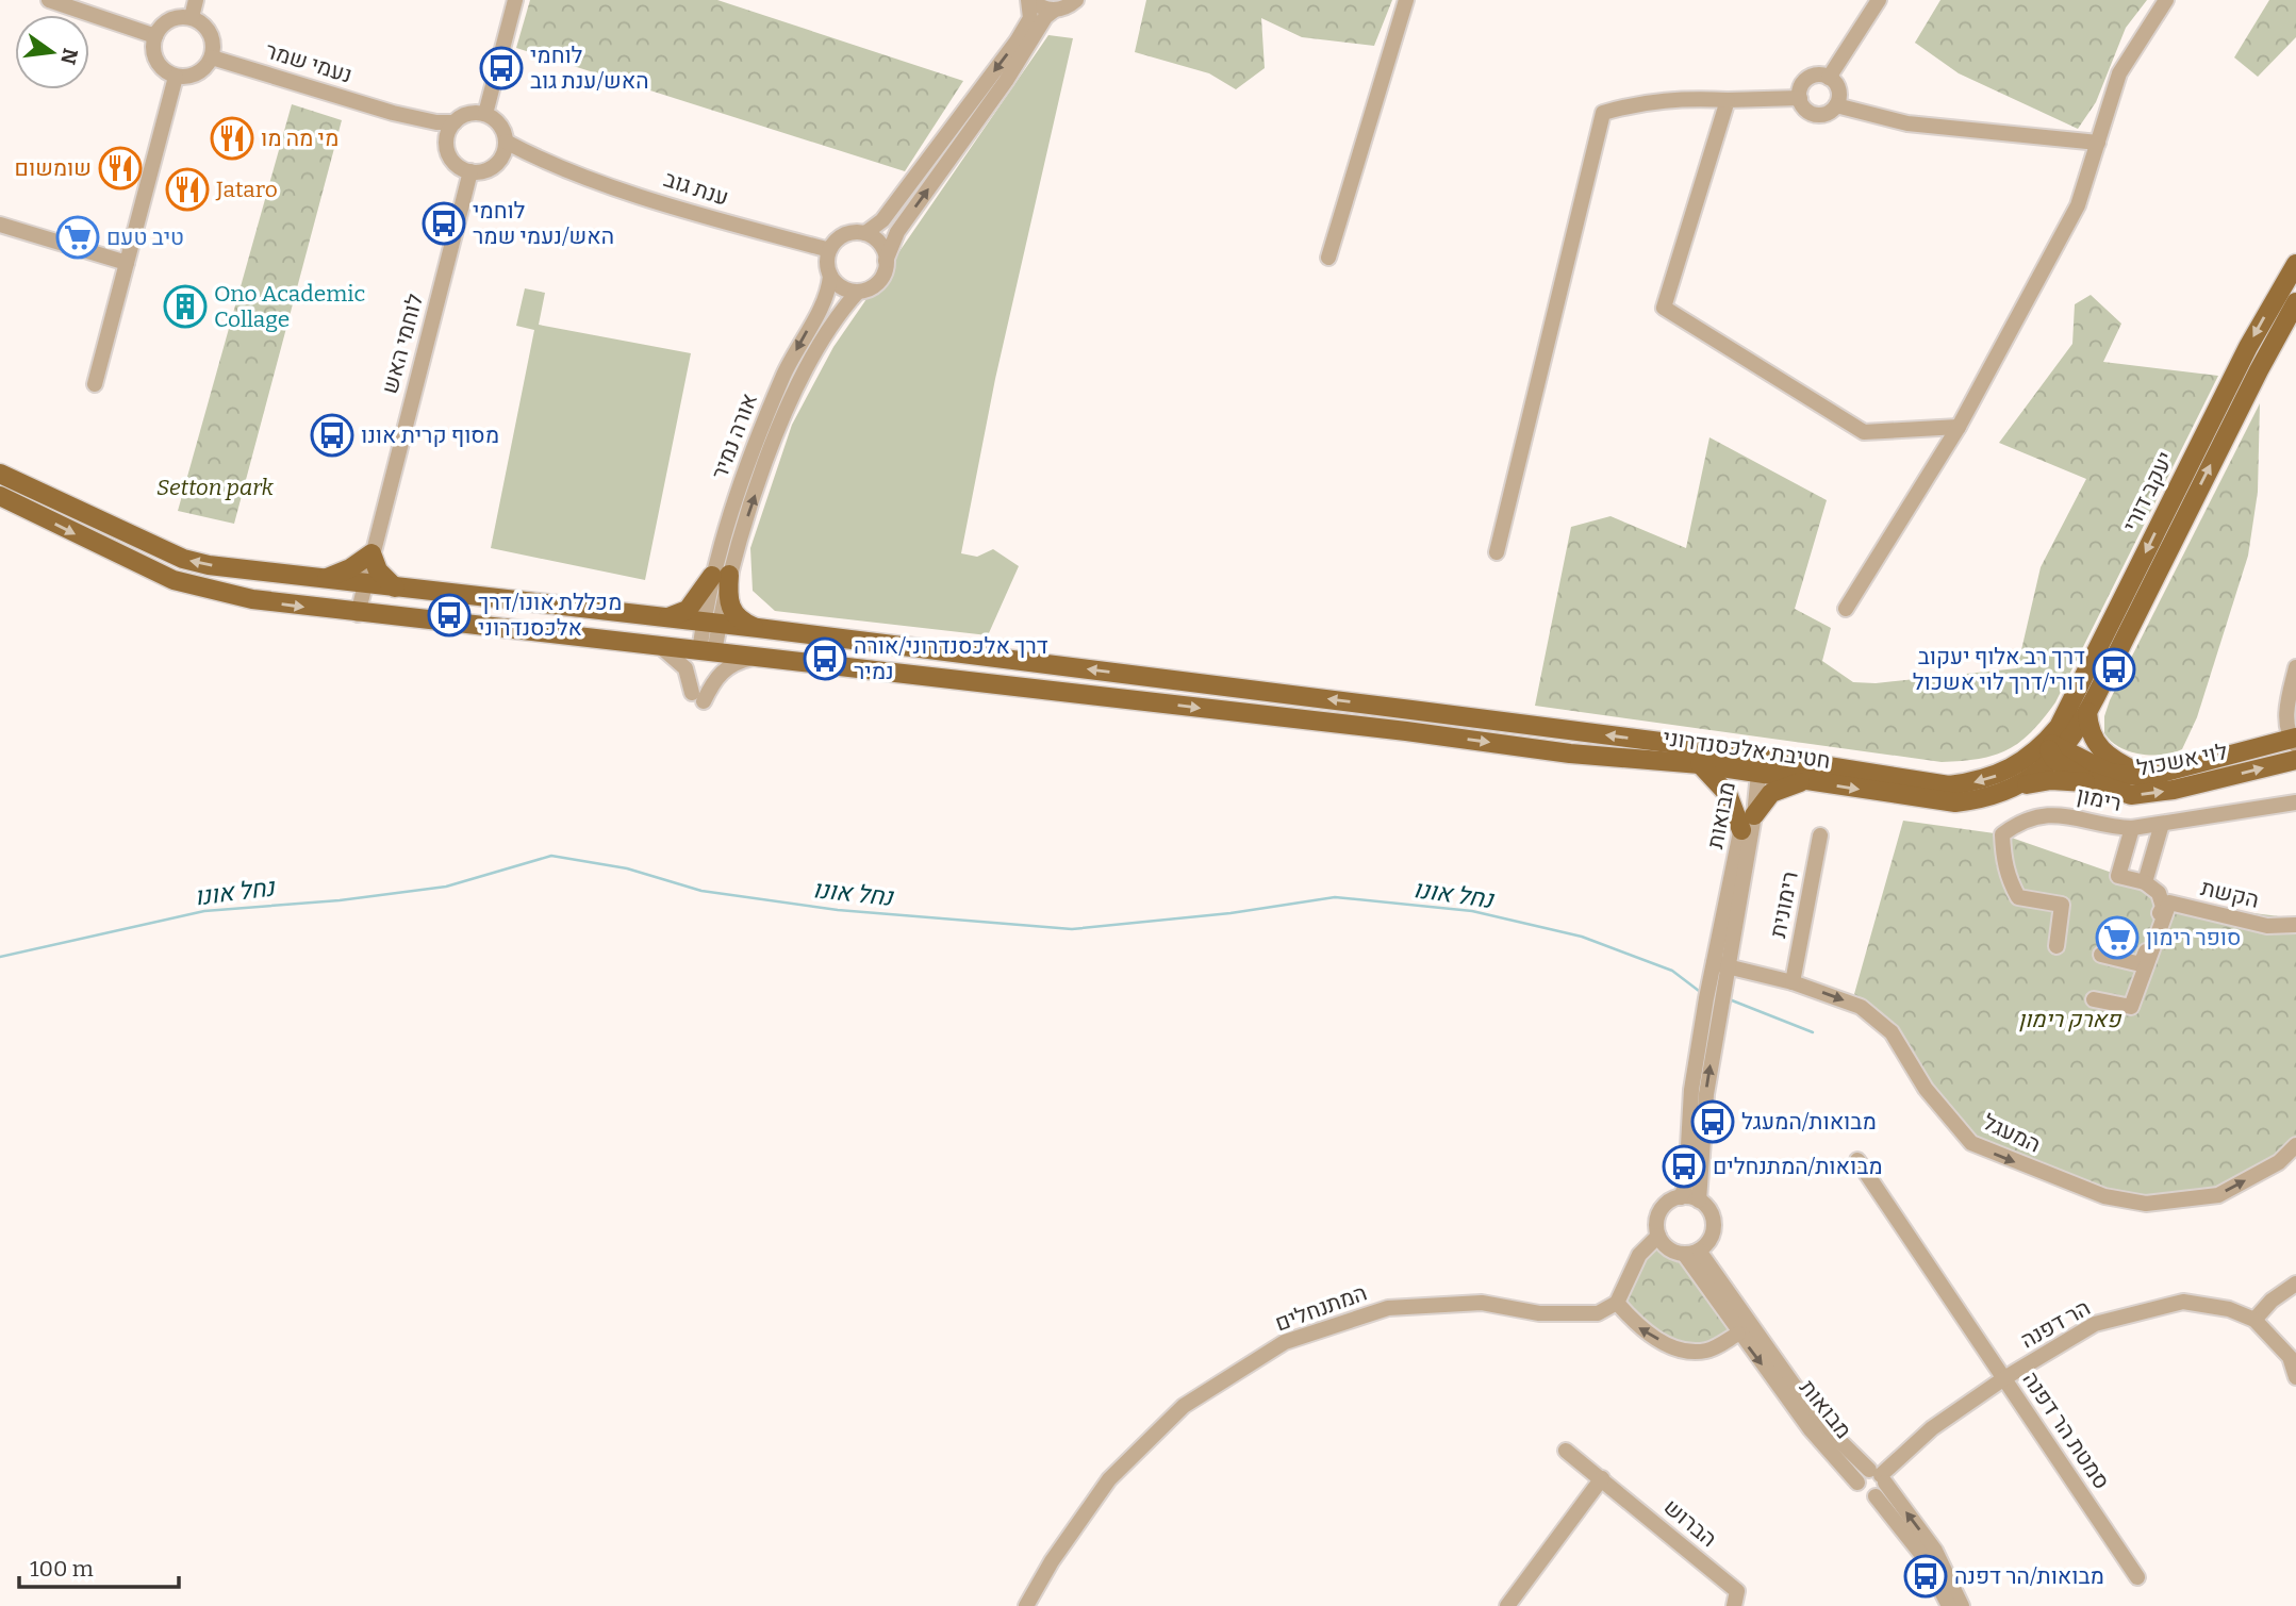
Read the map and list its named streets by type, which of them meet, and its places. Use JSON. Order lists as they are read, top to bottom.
{
  "streets": {
    "main road": ["יעקב דורי", "חטיבת אלכסנדרוני", "לוי אשכול"],
    "street": [
      "נעמי שמר",
      "ענת גוב",
      "לוחמי האש",
      "אורה נמיר",
      "רימון",
      "מבואות",
      "הקשת",
      "רימונית",
      "המעגל",
      "המתנחלים",
      "הר דפנה",
      "סמטת הר דפנה",
      "הברוש"
    ]
  },
  "crossings": [
    ["נעמי שמר", "ענת גוב"],
    ["נעמי שמר", "לוחמי האש"],
    ["ענת גוב", "לוחמי האש"],
    ["ענת גוב", "אורה נמיר"],
    ["לוחמי האש", "חטיבת אלכסנדרוני"],
    ["אורה נמיר", "חטיבת אלכסנדרוני"],
    ["יעקב דורי", "חטיבת אלכסנדרוני"],
    ["יעקב דורי", "לוי אשכול"],
    ["חטיבת אלכסנדרוני", "לוי אשכול"],
    ["חטיבת אלכסנדרוני", "מבואות"],
    ["מבואות", "המעגל"],
    ["מבואות", "הר דפנה"],
    ["רימונית", "המעגל"],
    ["הר דפנה", "סמטת הר דפנה"]
  ],
  "one_way": ["המעגל"],
  "water": ["נחל אונו"],
  "parks": ["Setton park", "פארק רימון"],
  "places": {
    "bus stop": [
      "לוחמי האש/ענת גוב",
      "לוחמי האש/נעמי שמר",
      "מסוף קרית אונו",
      "מכללת אונו/דרך אלכסנדרוני",
      "דרך אלכסנדרוני/אורה נמיר",
      "דרך רב אלוף יעקוב דורי/דרך לוי אשכול",
      "מבואות/המעגל",
      "מבואות/המתנחלים",
      "מבואות/הר דפנה"
    ],
    "restaurant": ["מי מה מו", "שומשום", "Jataro"],
    "supermarket": ["טיב טעם", "סופר רימון"],
    "building": ["Ono Academic Collage"]
  },
  "scale_bar": "100 m",
  "north": "right"
}
